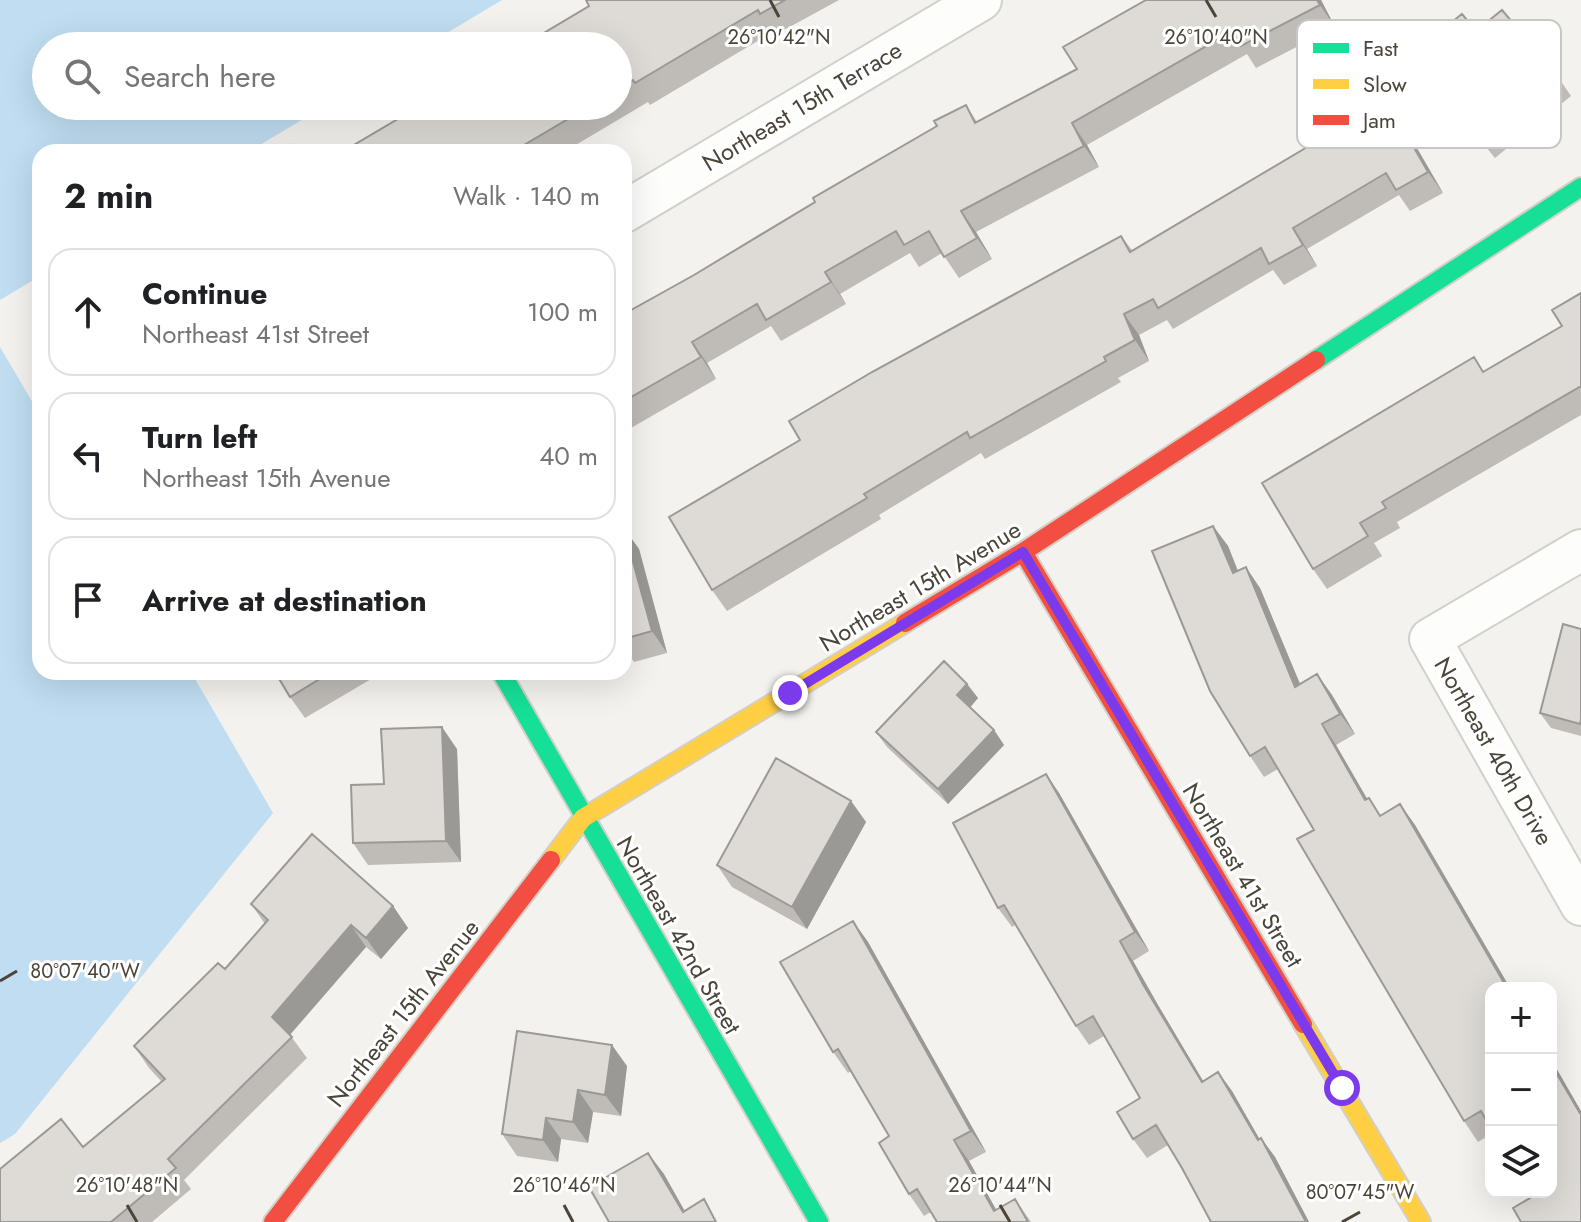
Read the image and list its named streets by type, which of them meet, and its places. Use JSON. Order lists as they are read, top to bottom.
{
  "streets": {
    "street": [
      "Northeast 15th Terrace",
      "Northeast 15th Avenue",
      "Northeast 40th Drive",
      "Northeast 41st Street",
      "Northeast 42nd Street"
    ]
  },
  "crossings": [
    ["Northeast 15th Avenue", "Northeast 41st Street"],
    ["Northeast 15th Avenue", "Northeast 42nd Street"]
  ],
  "legend": ["Fast", "Slow", "Jam"],
  "page": {
    "search": "Search here",
    "heading": ["2 min", "Walk · 140 m"],
    "list": [
      ["Continue", "Northeast 41st Street", "100 m"],
      ["Turn left", "Northeast 15th Avenue", "40 m"],
      "Arrive at destination"
    ],
    "map_buttons": ["+", "−"]
  },
  "coordinates": [
    "26°10'42\"N",
    "26°10'40\"N",
    "80°07'40\"W",
    "26°10'48\"N",
    "26°10'46\"N",
    "26°10'44\"N",
    "80°07'45\"W"
  ]
}
